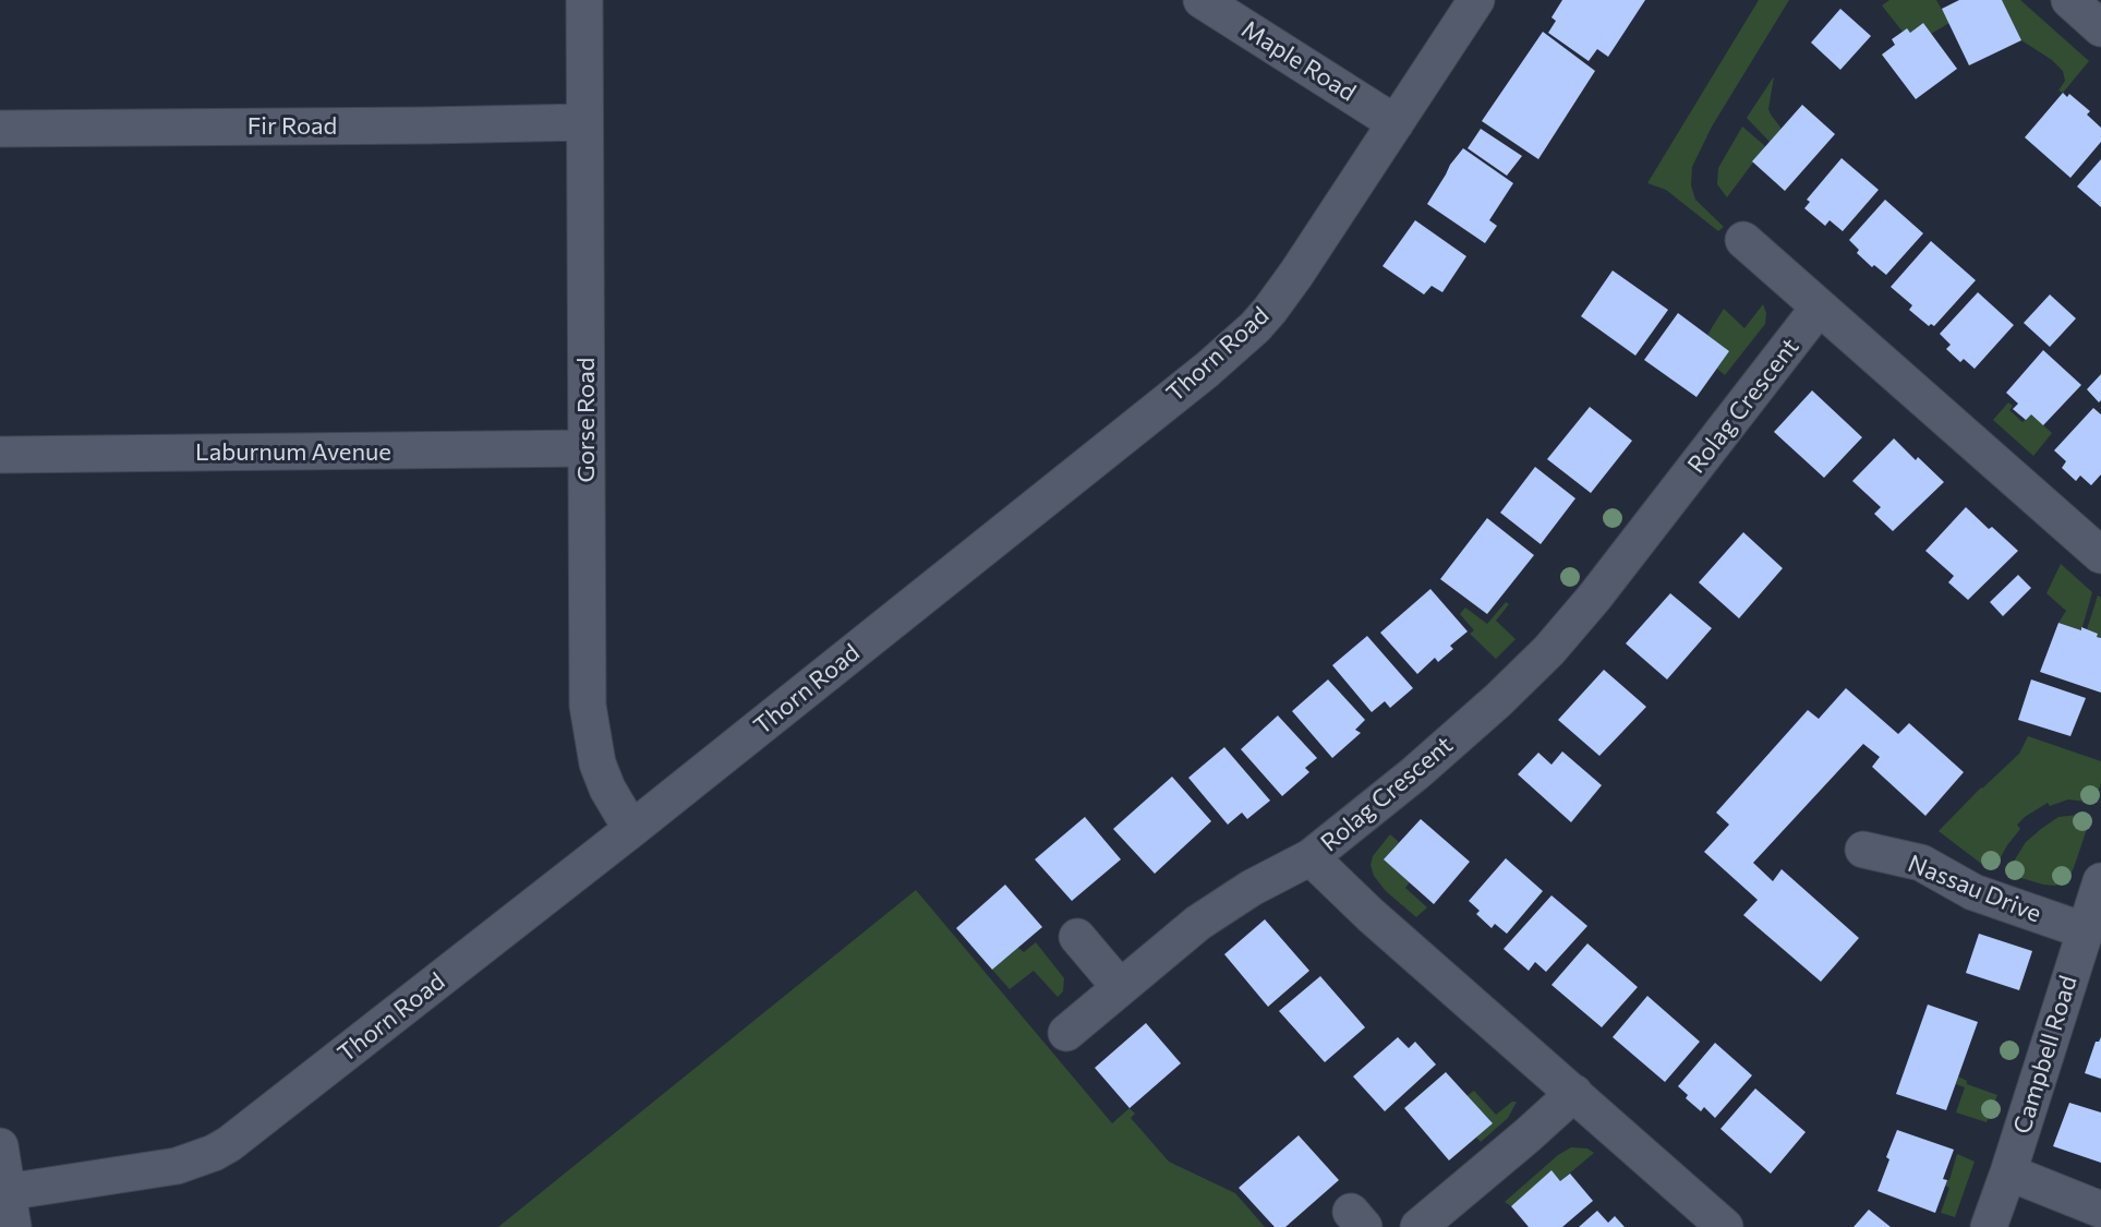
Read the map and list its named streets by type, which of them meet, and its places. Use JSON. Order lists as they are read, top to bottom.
{
  "streets": {
    "street": [
      "Maple Road",
      "Fir Road",
      "Thorn Road",
      "Rolag Crescent",
      "Gorse Road",
      "Laburnum Avenue",
      "Nassau Drive",
      "Campbell Road"
    ]
  },
  "crossings": [
    ["Maple Road", "Thorn Road"],
    ["Fir Road", "Gorse Road"],
    ["Thorn Road", "Gorse Road"],
    ["Gorse Road", "Laburnum Avenue"],
    ["Nassau Drive", "Campbell Road"]
  ]
}
